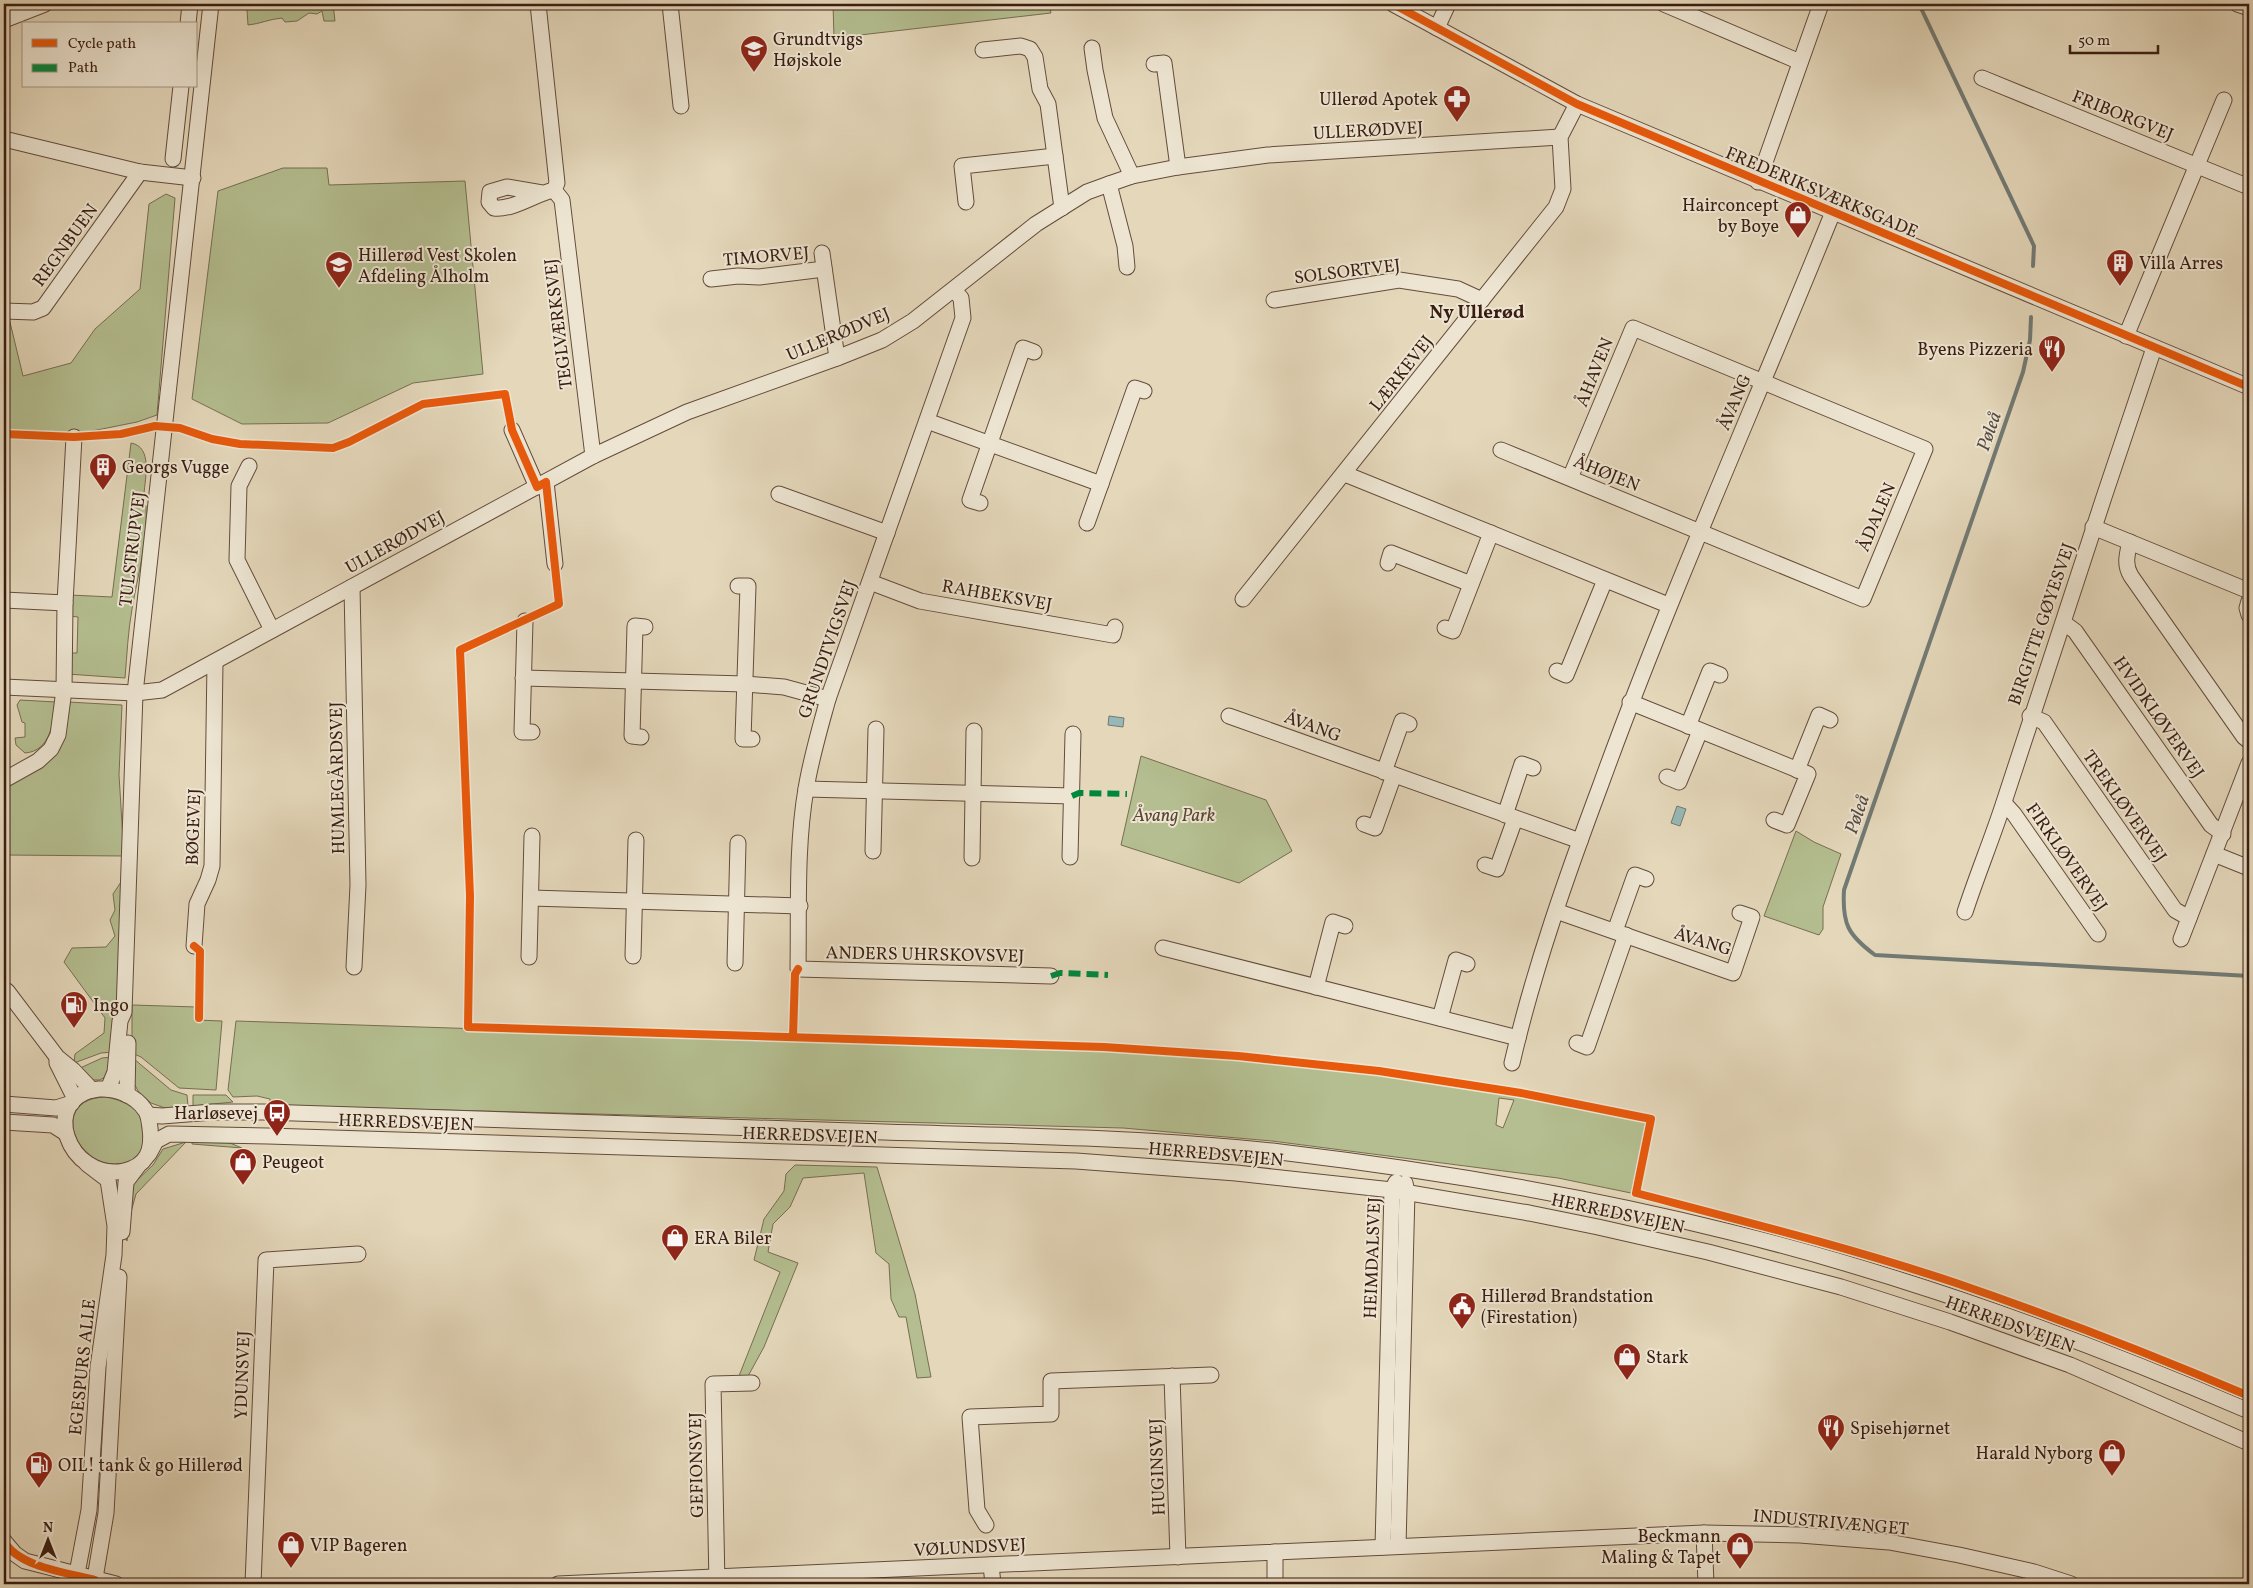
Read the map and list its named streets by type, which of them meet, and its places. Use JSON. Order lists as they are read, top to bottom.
{
  "streets": {
    "street": [
      "FRIBORGVEJ",
      "ULLERØDVEJ",
      "FREDERIKSVÆRKSGADE",
      "REGNBUEN",
      "TIMORVEJ",
      "SOLSORTVEJ",
      "TEGLVÆRKSVEJ",
      "ÅHAVEN",
      "LÆRKEVEJ",
      "ÅVANG",
      "ÅHØJEN",
      "ÅDALEN",
      "TULSTRUPVEJ",
      "RAHBEKSVEJ",
      "BIRGITTE GØYESVEJ",
      "GRUNDTVIGSVEJ",
      "HVIDKLØVERVEJ",
      "HUMLEGÅRDSVEJ",
      "TREKLØVERVEJ",
      "BØGEVEJ",
      "FIRKLØVERVEJ",
      "ANDERS UHRSKOVSVEJ",
      "HERREDSVEJEN",
      "HEIMDALSVEJ",
      "EGESPURS ALLE",
      "YDUNSVEJ",
      "GEFIONSVEJ",
      "HUGINSVEJ",
      "INDUSTRIVÆNGET",
      "VØLUNDSVEJ"
    ]
  },
  "crossings": [
    ["ULLERØDVEJ", "TIMORVEJ"],
    ["ULLERØDVEJ", "TEGLVÆRKSVEJ"],
    ["ULLERØDVEJ", "LÆRKEVEJ"],
    ["ULLERØDVEJ", "TULSTRUPVEJ"],
    ["ULLERØDVEJ", "GRUNDTVIGSVEJ"],
    ["ULLERØDVEJ", "HUMLEGÅRDSVEJ"],
    ["ULLERØDVEJ", "BØGEVEJ"],
    ["FREDERIKSVÆRKSGADE", "ÅVANG"],
    ["FREDERIKSVÆRKSGADE", "BIRGITTE GØYESVEJ"],
    ["SOLSORTVEJ", "LÆRKEVEJ"],
    ["ÅHAVEN", "ÅVANG"],
    ["ÅHAVEN", "ÅHØJEN"],
    ["ÅHAVEN", "ÅDALEN"],
    ["ÅVANG", "ÅHØJEN"],
    ["ÅVANG", "ÅDALEN"],
    ["ÅHØJEN", "ÅDALEN"],
    ["TULSTRUPVEJ", "HERREDSVEJEN"],
    ["TULSTRUPVEJ", "EGESPURS ALLE"],
    ["RAHBEKSVEJ", "GRUNDTVIGSVEJ"],
    ["BIRGITTE GØYESVEJ", "HVIDKLØVERVEJ"],
    ["BIRGITTE GØYESVEJ", "TREKLØVERVEJ"],
    ["BIRGITTE GØYESVEJ", "FIRKLØVERVEJ"],
    ["GRUNDTVIGSVEJ", "ANDERS UHRSKOVSVEJ"],
    ["HERREDSVEJEN", "HEIMDALSVEJ"],
    ["HERREDSVEJEN", "EGESPURS ALLE"],
    ["HEIMDALSVEJ", "INDUSTRIVÆNGET"],
    ["HEIMDALSVEJ", "VØLUNDSVEJ"],
    ["GEFIONSVEJ", "VØLUNDSVEJ"],
    ["HUGINSVEJ", "VØLUNDSVEJ"],
    ["INDUSTRIVÆNGET", "VØLUNDSVEJ"]
  ],
  "districts": ["Ny Ullerød"],
  "water": ["Pøleå"],
  "parks": ["Åvang Park"],
  "places": {
    "school or university": ["Grundtvigs Højskole", "Hillerød Vest Skolen Afdeling Ålholm"],
    "pharmacy": ["Ullerød Apotek"],
    "shop": [
      "Hairconcept by Boye",
      "Peugeot",
      "ERA Biler",
      "Stark",
      "Harald Nyborg",
      "VIP Bageren",
      "Beckmann Maling & Tapet"
    ],
    "building": ["Villa Arres", "Georgs Vugge"],
    "restaurant": ["Byens Pizzeria", "Spisehjørnet"],
    "fuel station": ["Ingo", "OIL! tank & go Hillerød"],
    "bus stop": ["Harløsevej"],
    "public building": ["Hillerød Brandstation (Firestation)"]
  },
  "legend": ["Cycle path", "Path"],
  "scale_bar": "50 m",
  "north": "top"
}
